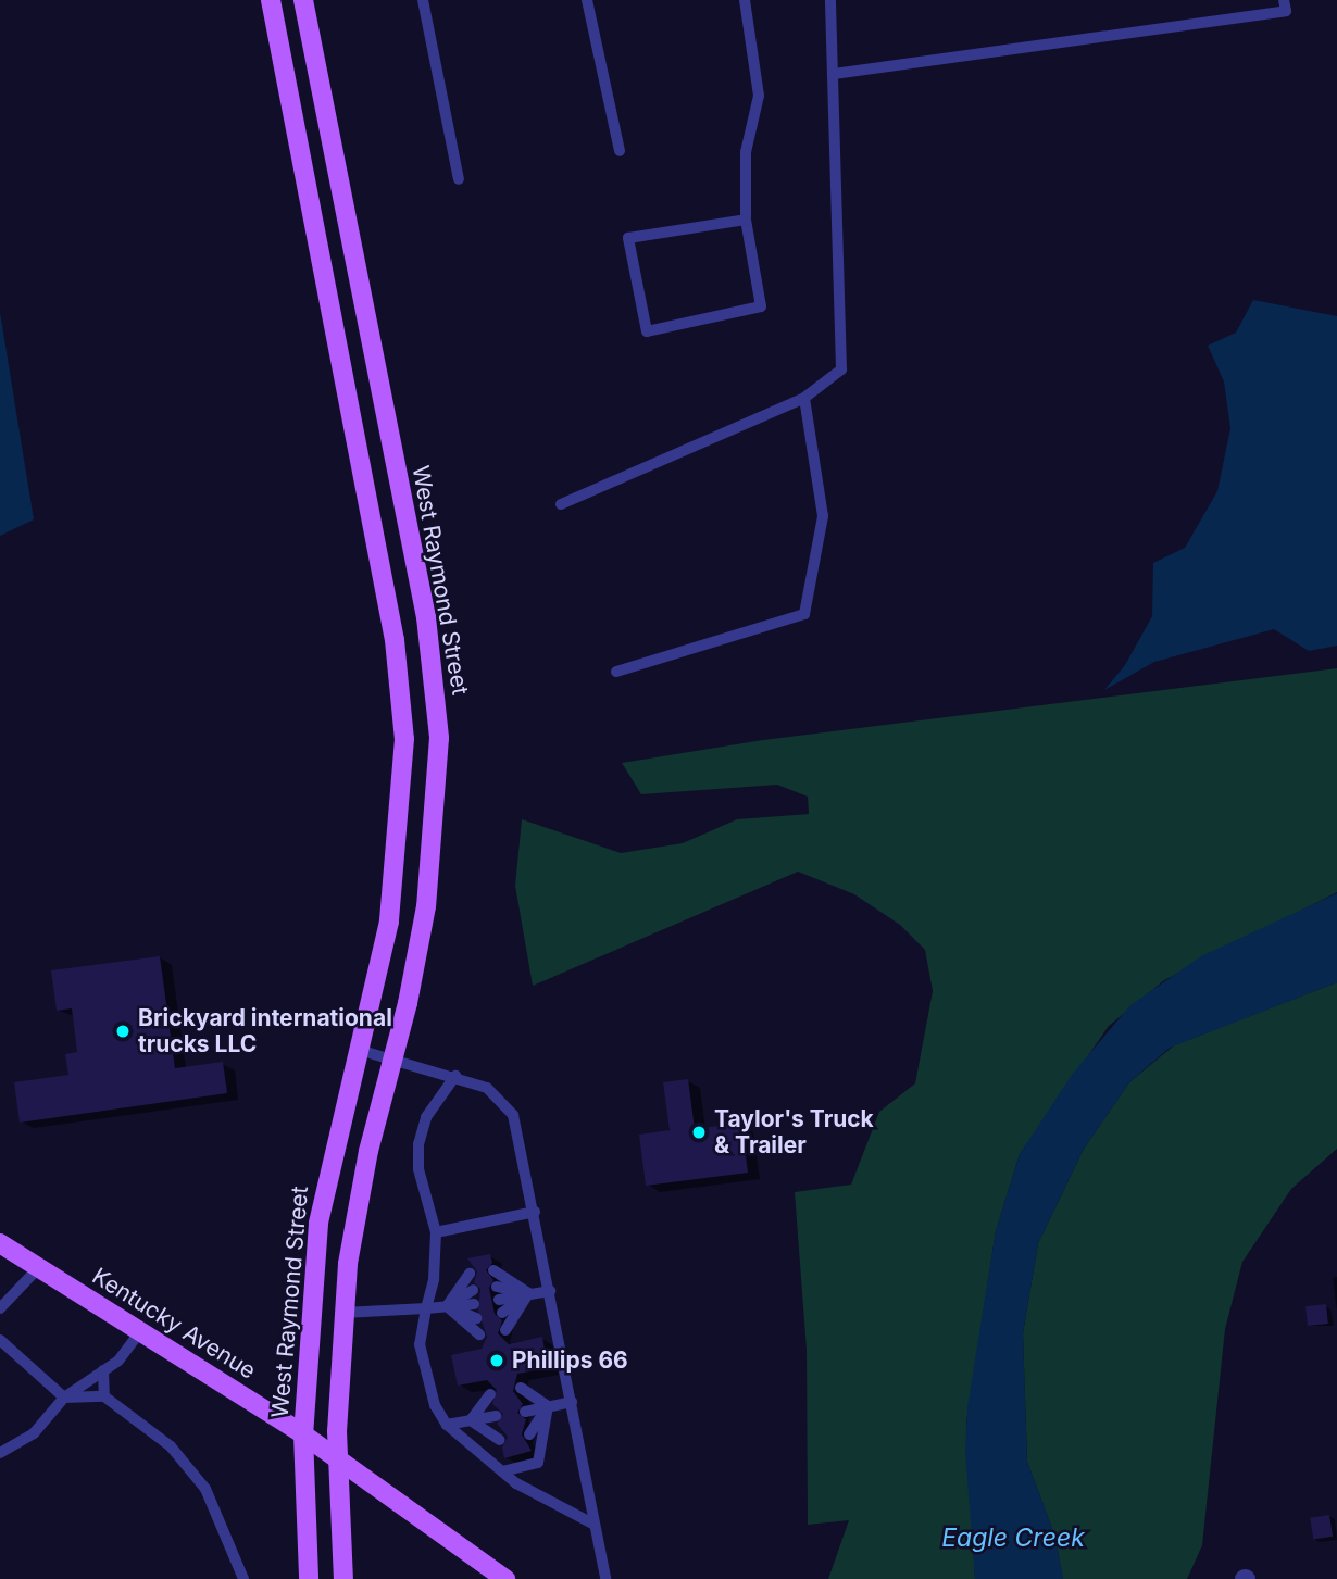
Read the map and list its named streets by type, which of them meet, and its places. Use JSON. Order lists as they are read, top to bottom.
{
  "streets": {
    "main road": ["West Raymond Street", "Kentucky Avenue"]
  },
  "crossings": [
    ["West Raymond Street", "Kentucky Avenue"]
  ],
  "water": ["Eagle Creek"],
  "places": ["Brickyard international trucks LLC", "Taylor's Truck & Trailer", "Phillips 66"]
}
